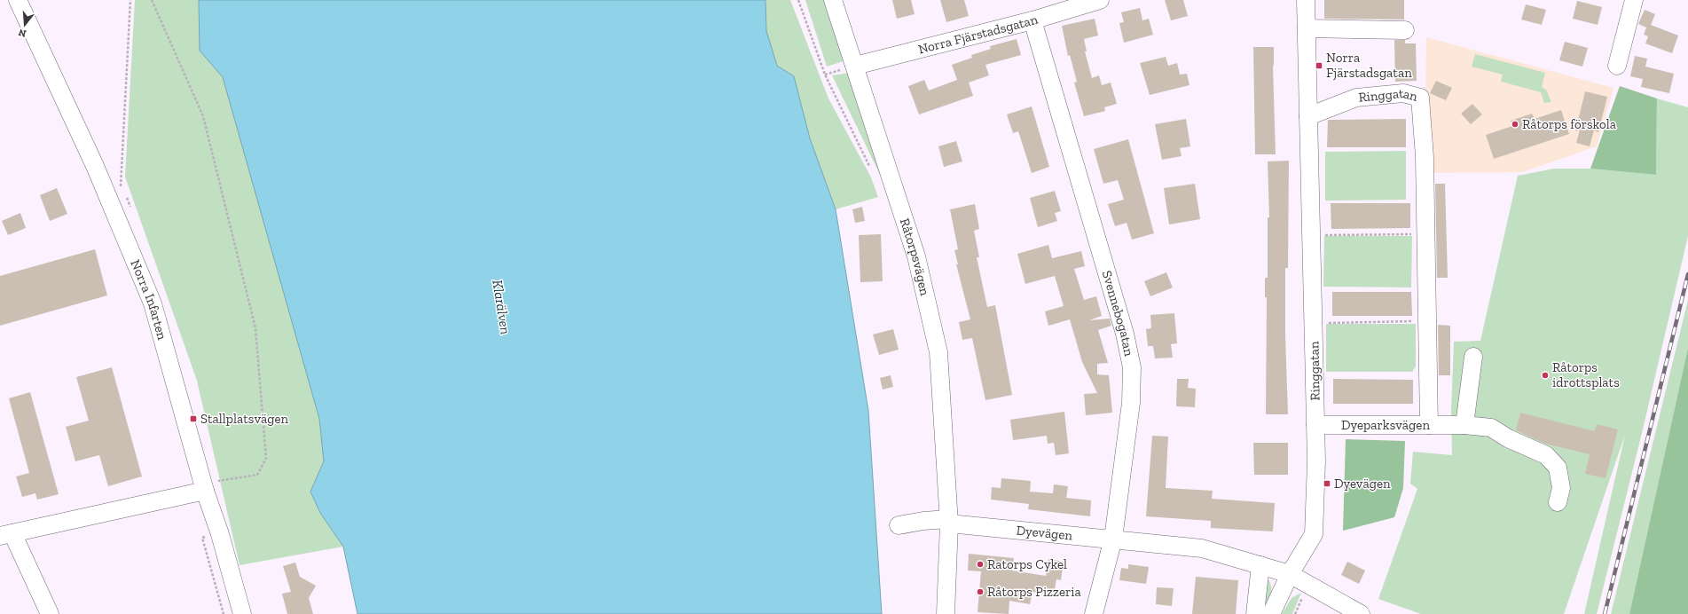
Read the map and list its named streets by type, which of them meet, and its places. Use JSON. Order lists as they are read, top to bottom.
{
  "streets": {
    "street": [
      "Norra Fjärstadsgatan",
      "Ringgatan",
      "Råtorpsvägen",
      "Norra Infarten",
      "Svennebogatan",
      "Dyeparksvägen",
      "Dyevägen"
    ]
  },
  "crossings": [
    ["Norra Fjärstadsgatan", "Råtorpsvägen"],
    ["Norra Fjärstadsgatan", "Svennebogatan"],
    ["Ringgatan", "Dyeparksvägen"],
    ["Ringgatan", "Dyevägen"],
    ["Råtorpsvägen", "Dyevägen"],
    ["Svennebogatan", "Dyevägen"]
  ],
  "water": ["Klarälven"],
  "places": {
    "transit": ["Norra Fjärstadsgatan", "Stallplatsvägen", "Dyevägen"],
    "other": [
      "Råtorps förskola",
      "Råtorps idrottsplats",
      "Ratorps Cykel",
      "Råtorps Pizzeria"
    ]
  },
  "north": "bottom"
}
